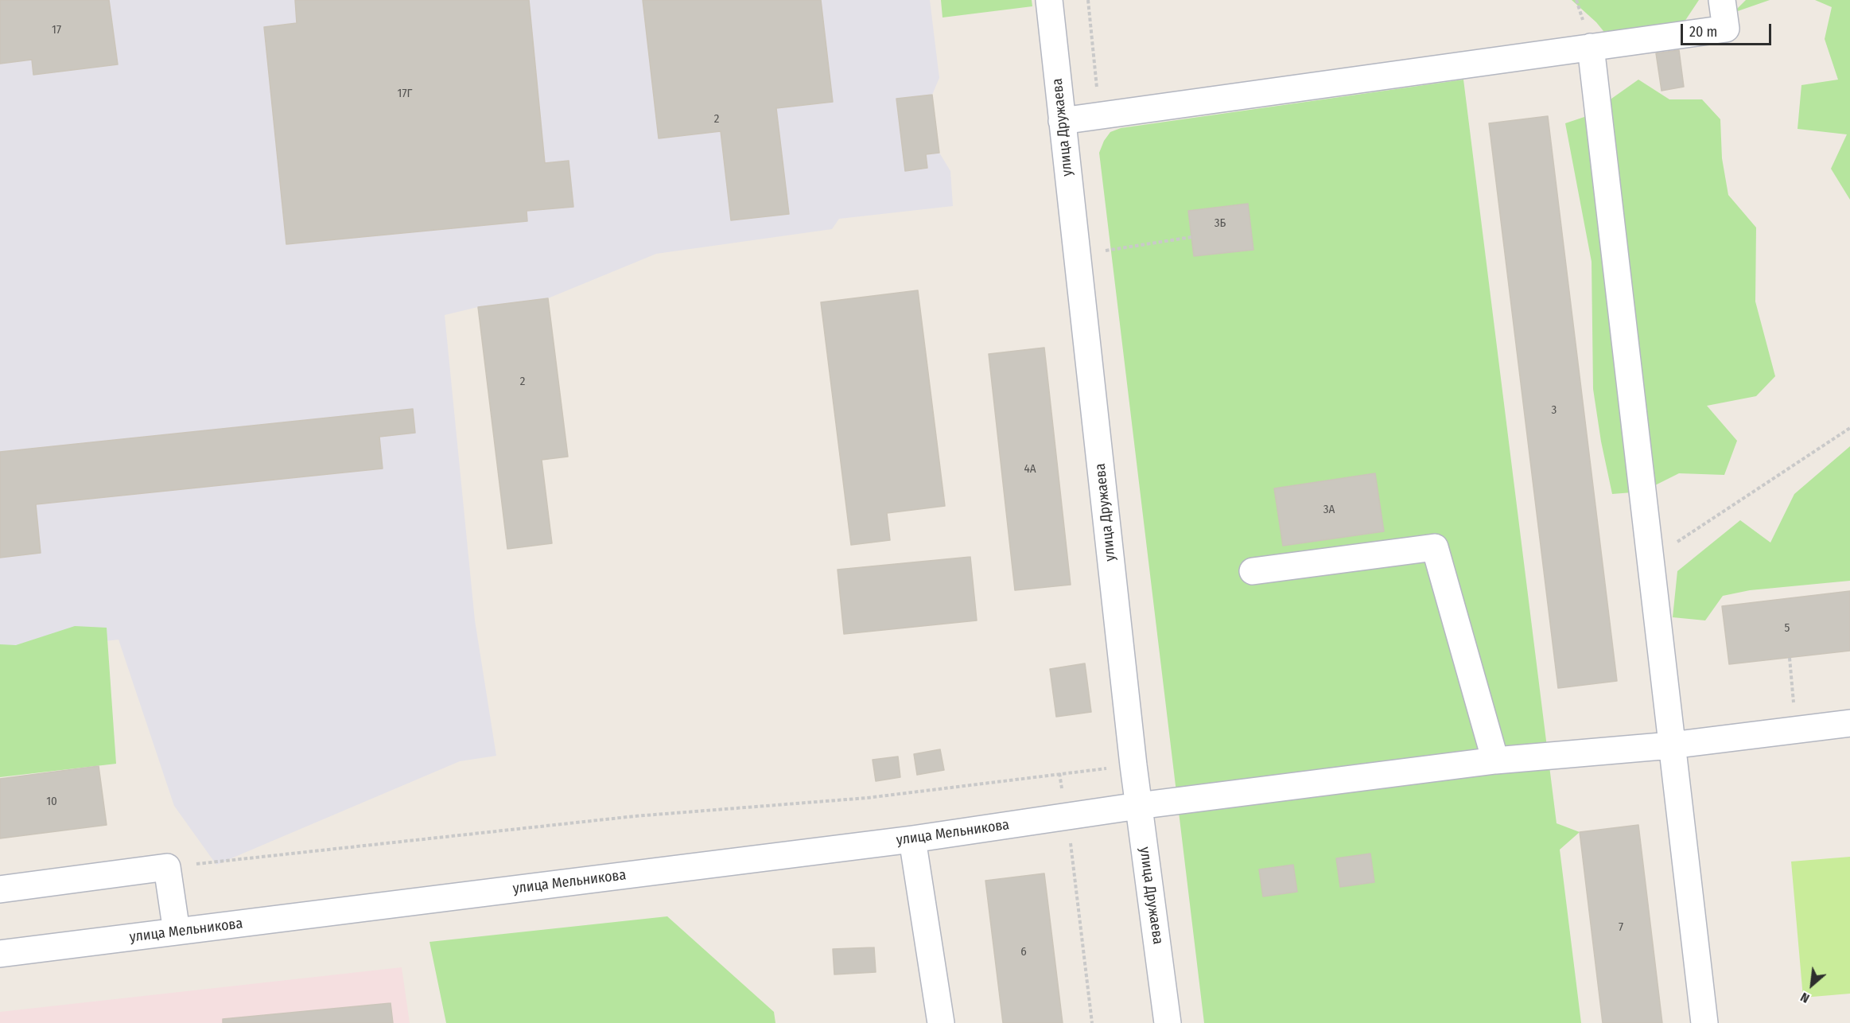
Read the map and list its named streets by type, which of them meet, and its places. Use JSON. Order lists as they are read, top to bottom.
{
  "streets": {
    "street": ["улица Дружаева", "улица Мельникова"]
  },
  "crossings": [
    ["улица Дружаева", "улица Мельникова"]
  ],
  "house_numbers": [
    "17",
    "17Г",
    "2",
    "3Б",
    "2",
    "3",
    "4А",
    "3А",
    "5",
    "10",
    "7",
    "6"
  ],
  "scale_bar": "20 m",
  "north": "bottom left"
}
